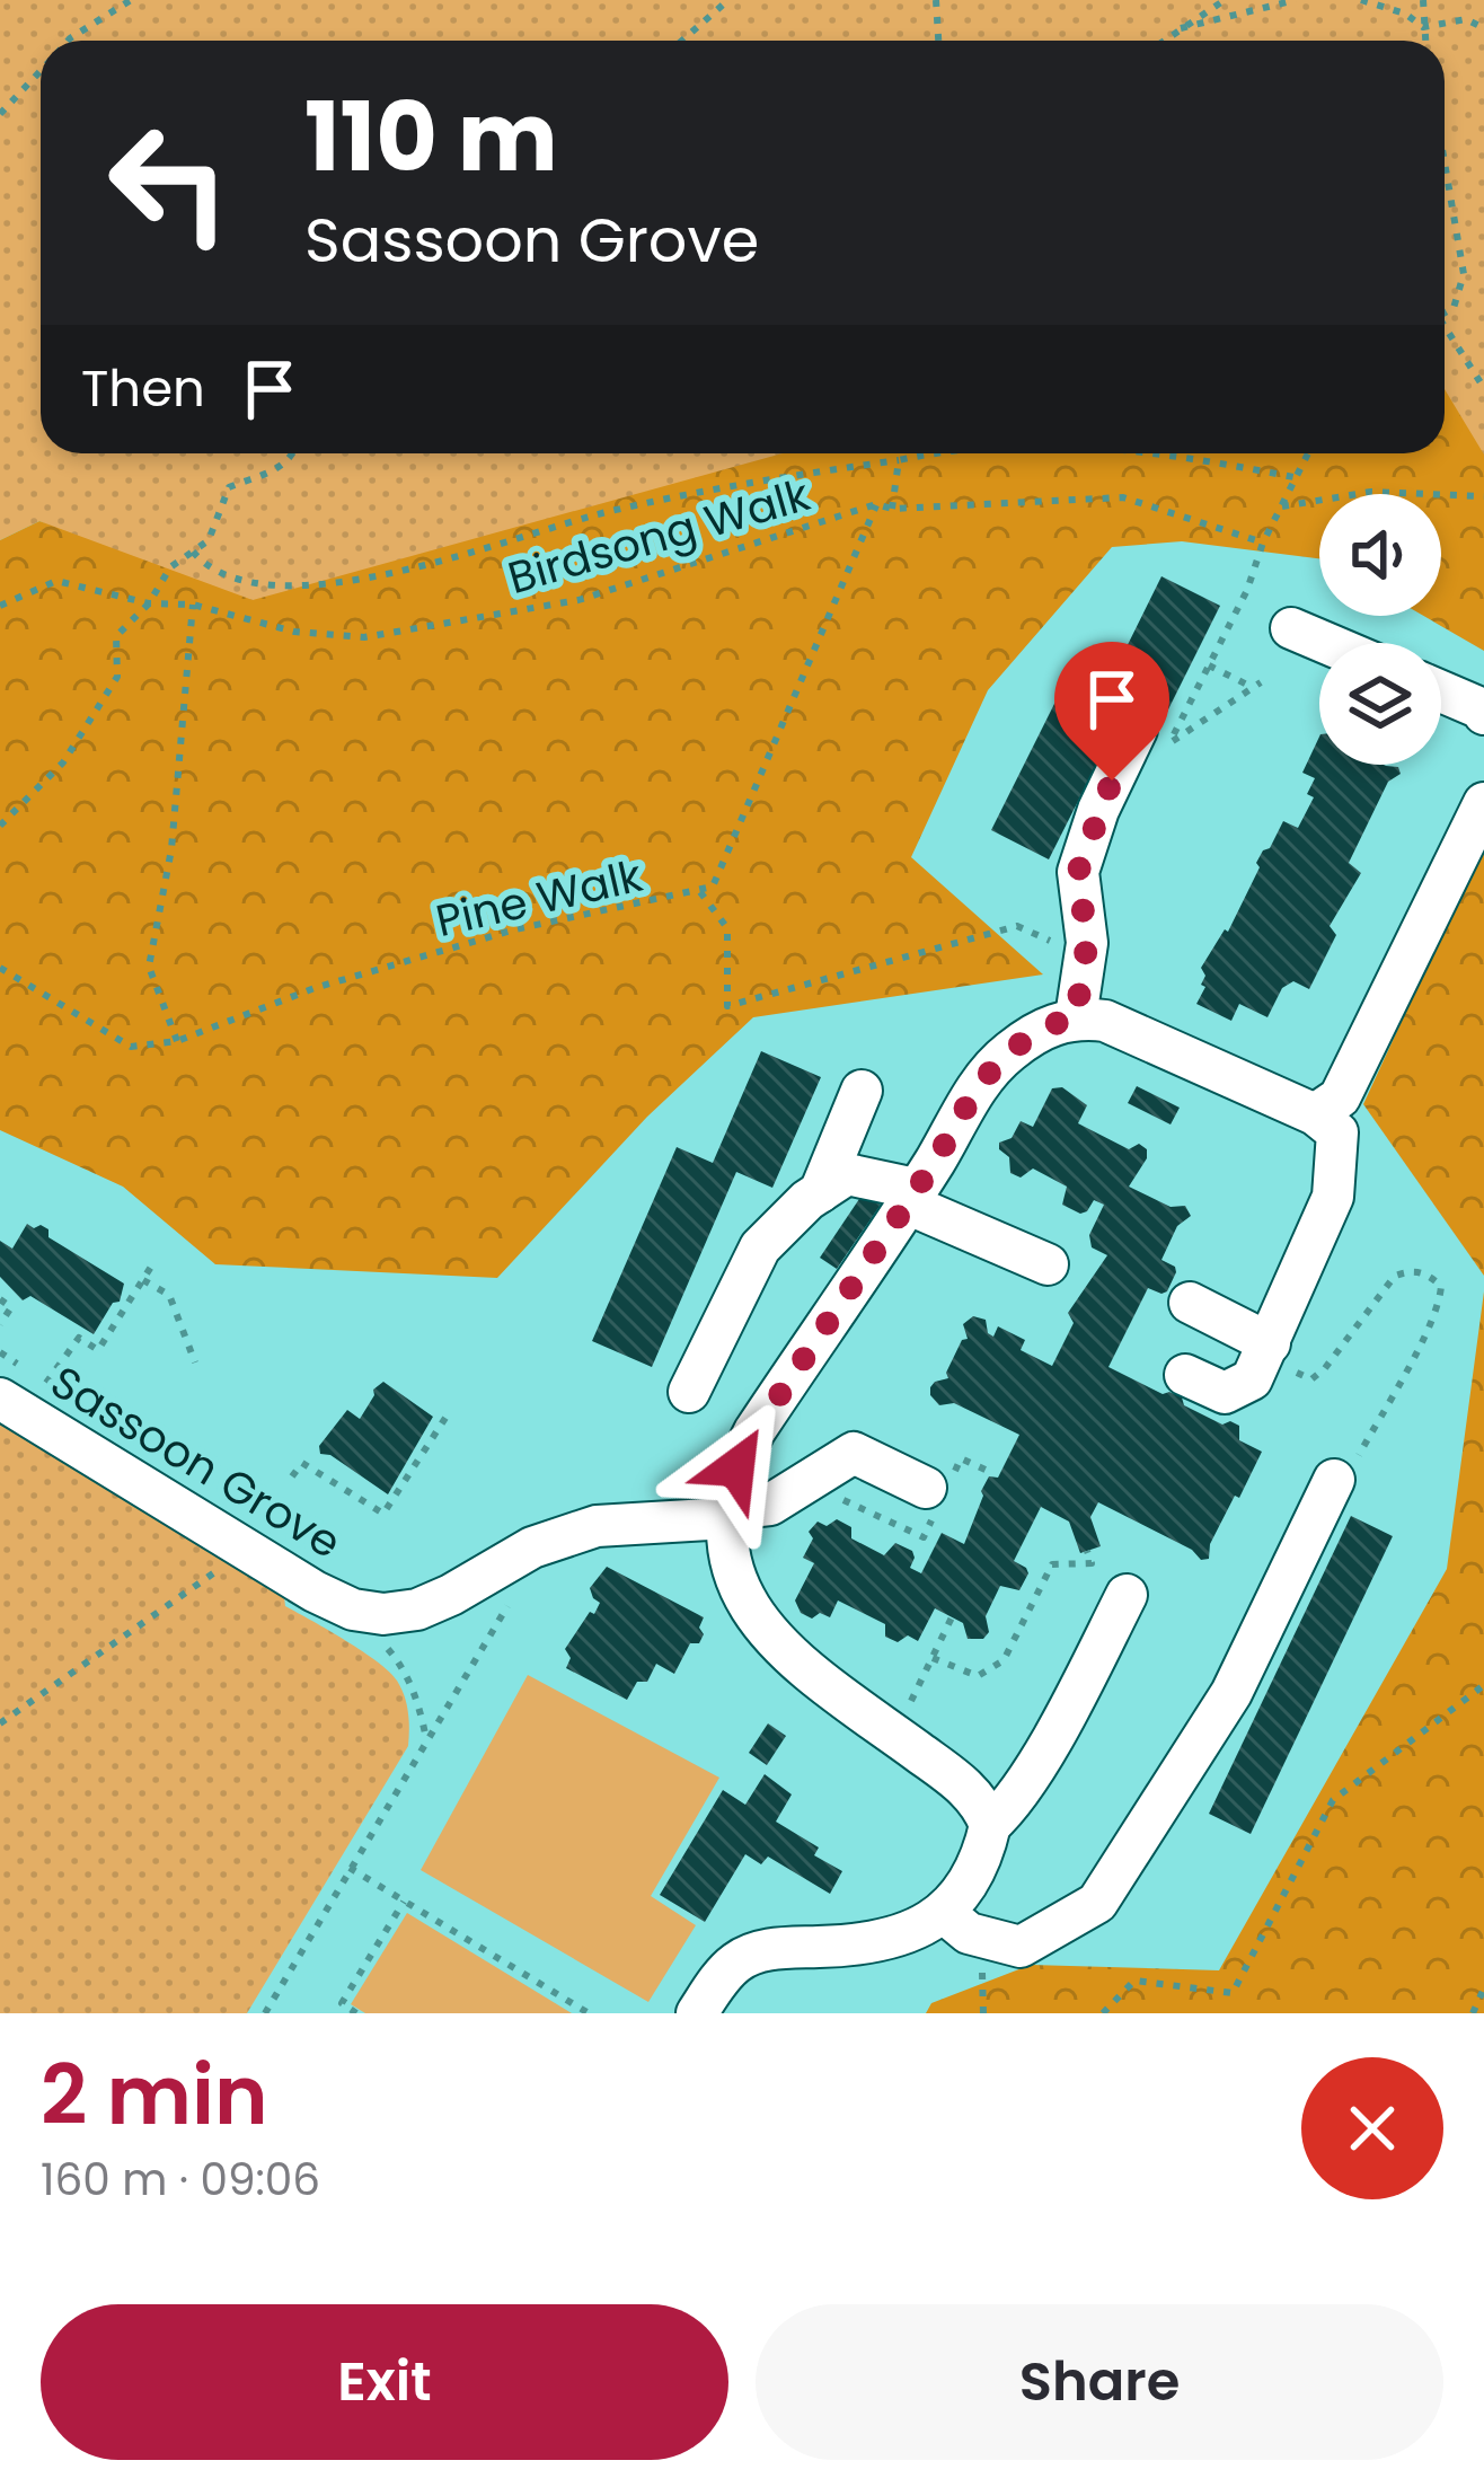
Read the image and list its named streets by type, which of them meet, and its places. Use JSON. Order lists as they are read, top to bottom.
{
  "streets": {
    "street": ["Sassoon Grove"],
    "path": ["Birdsong Walk", "Pine Walk"]
  },
  "crossings": [
    ["Birdsong Walk", "Pine Walk"]
  ],
  "page": {
    "turn": ["110 m", "Sassoon Grove"],
    "then": "Then",
    "heading": ["2 min", "160 m · 09:06"],
    "buttons": ["Exit", "Share"]
  }
}
